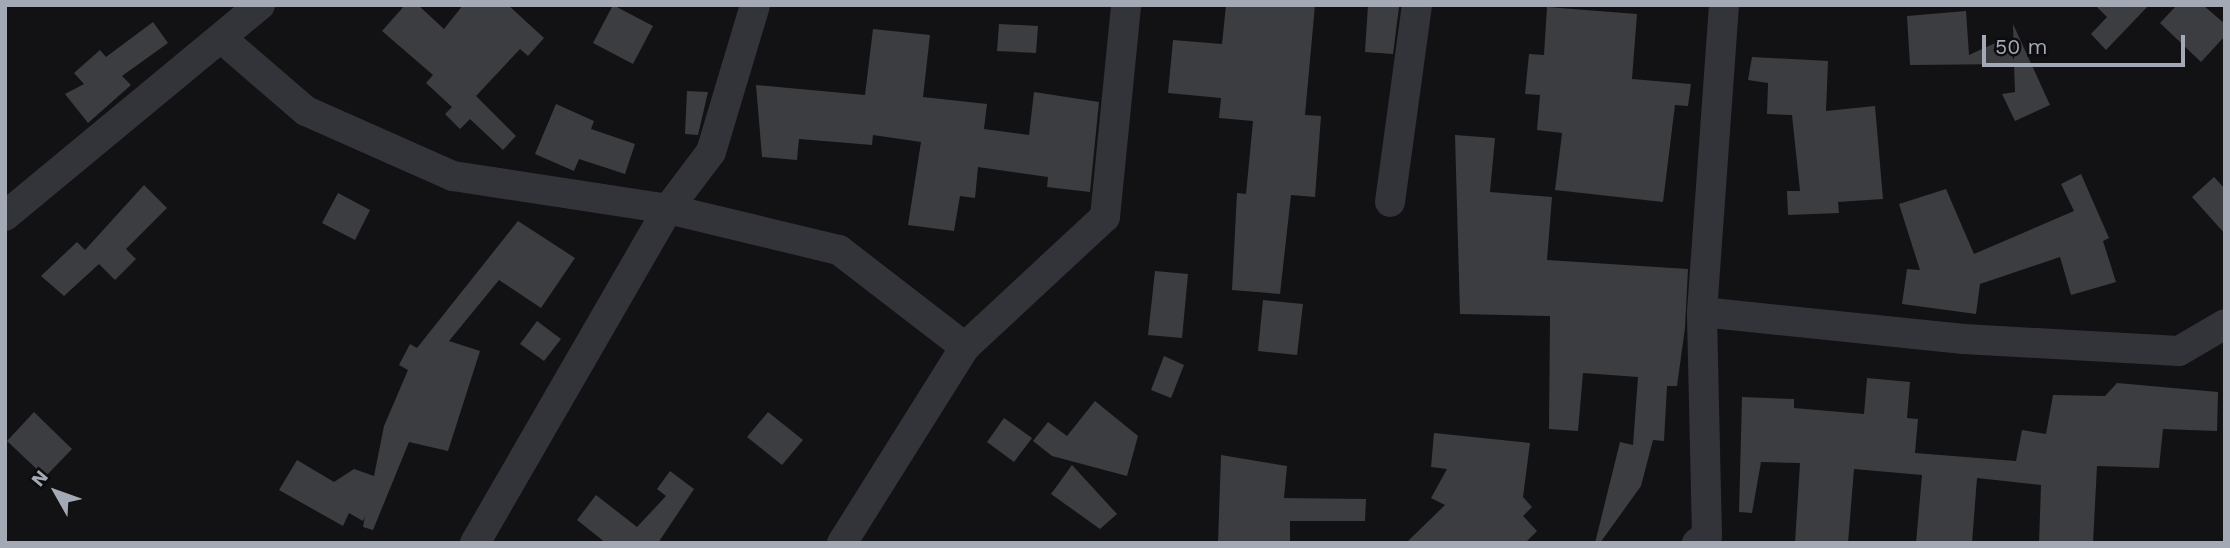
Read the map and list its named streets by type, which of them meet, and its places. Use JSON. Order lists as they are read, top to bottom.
{
  "scale_bar": "50 m",
  "north": "top left"
}
